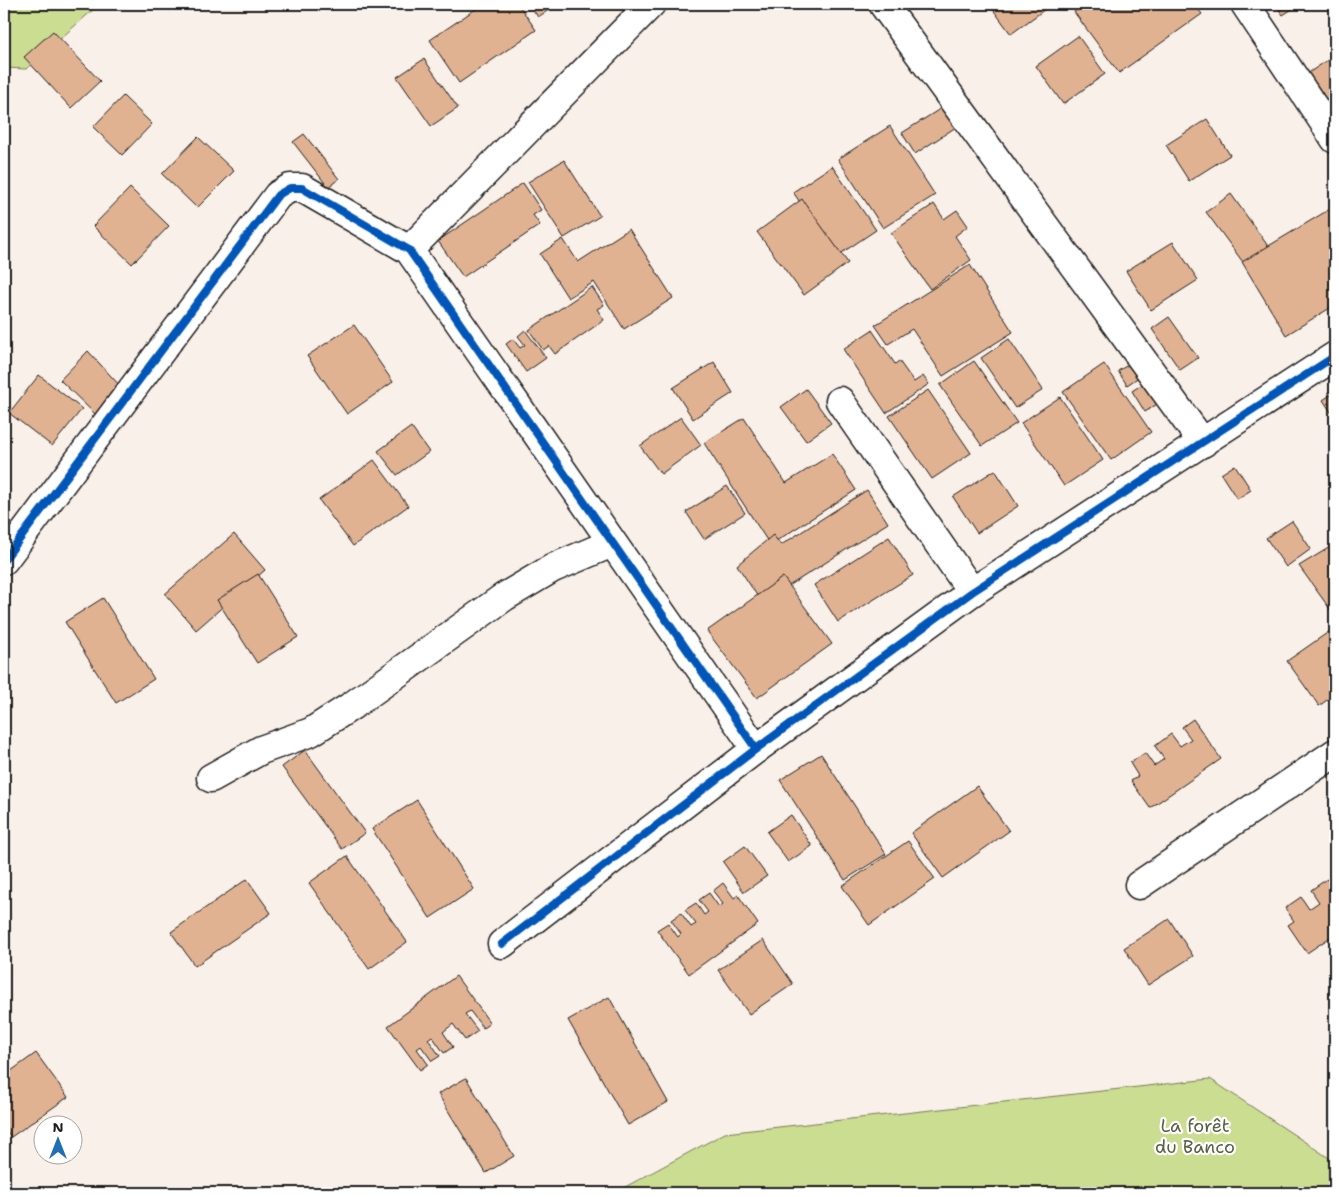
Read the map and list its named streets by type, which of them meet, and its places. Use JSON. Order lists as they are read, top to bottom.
{
  "parks": ["La forêt du Banco"],
  "north": "top"
}
